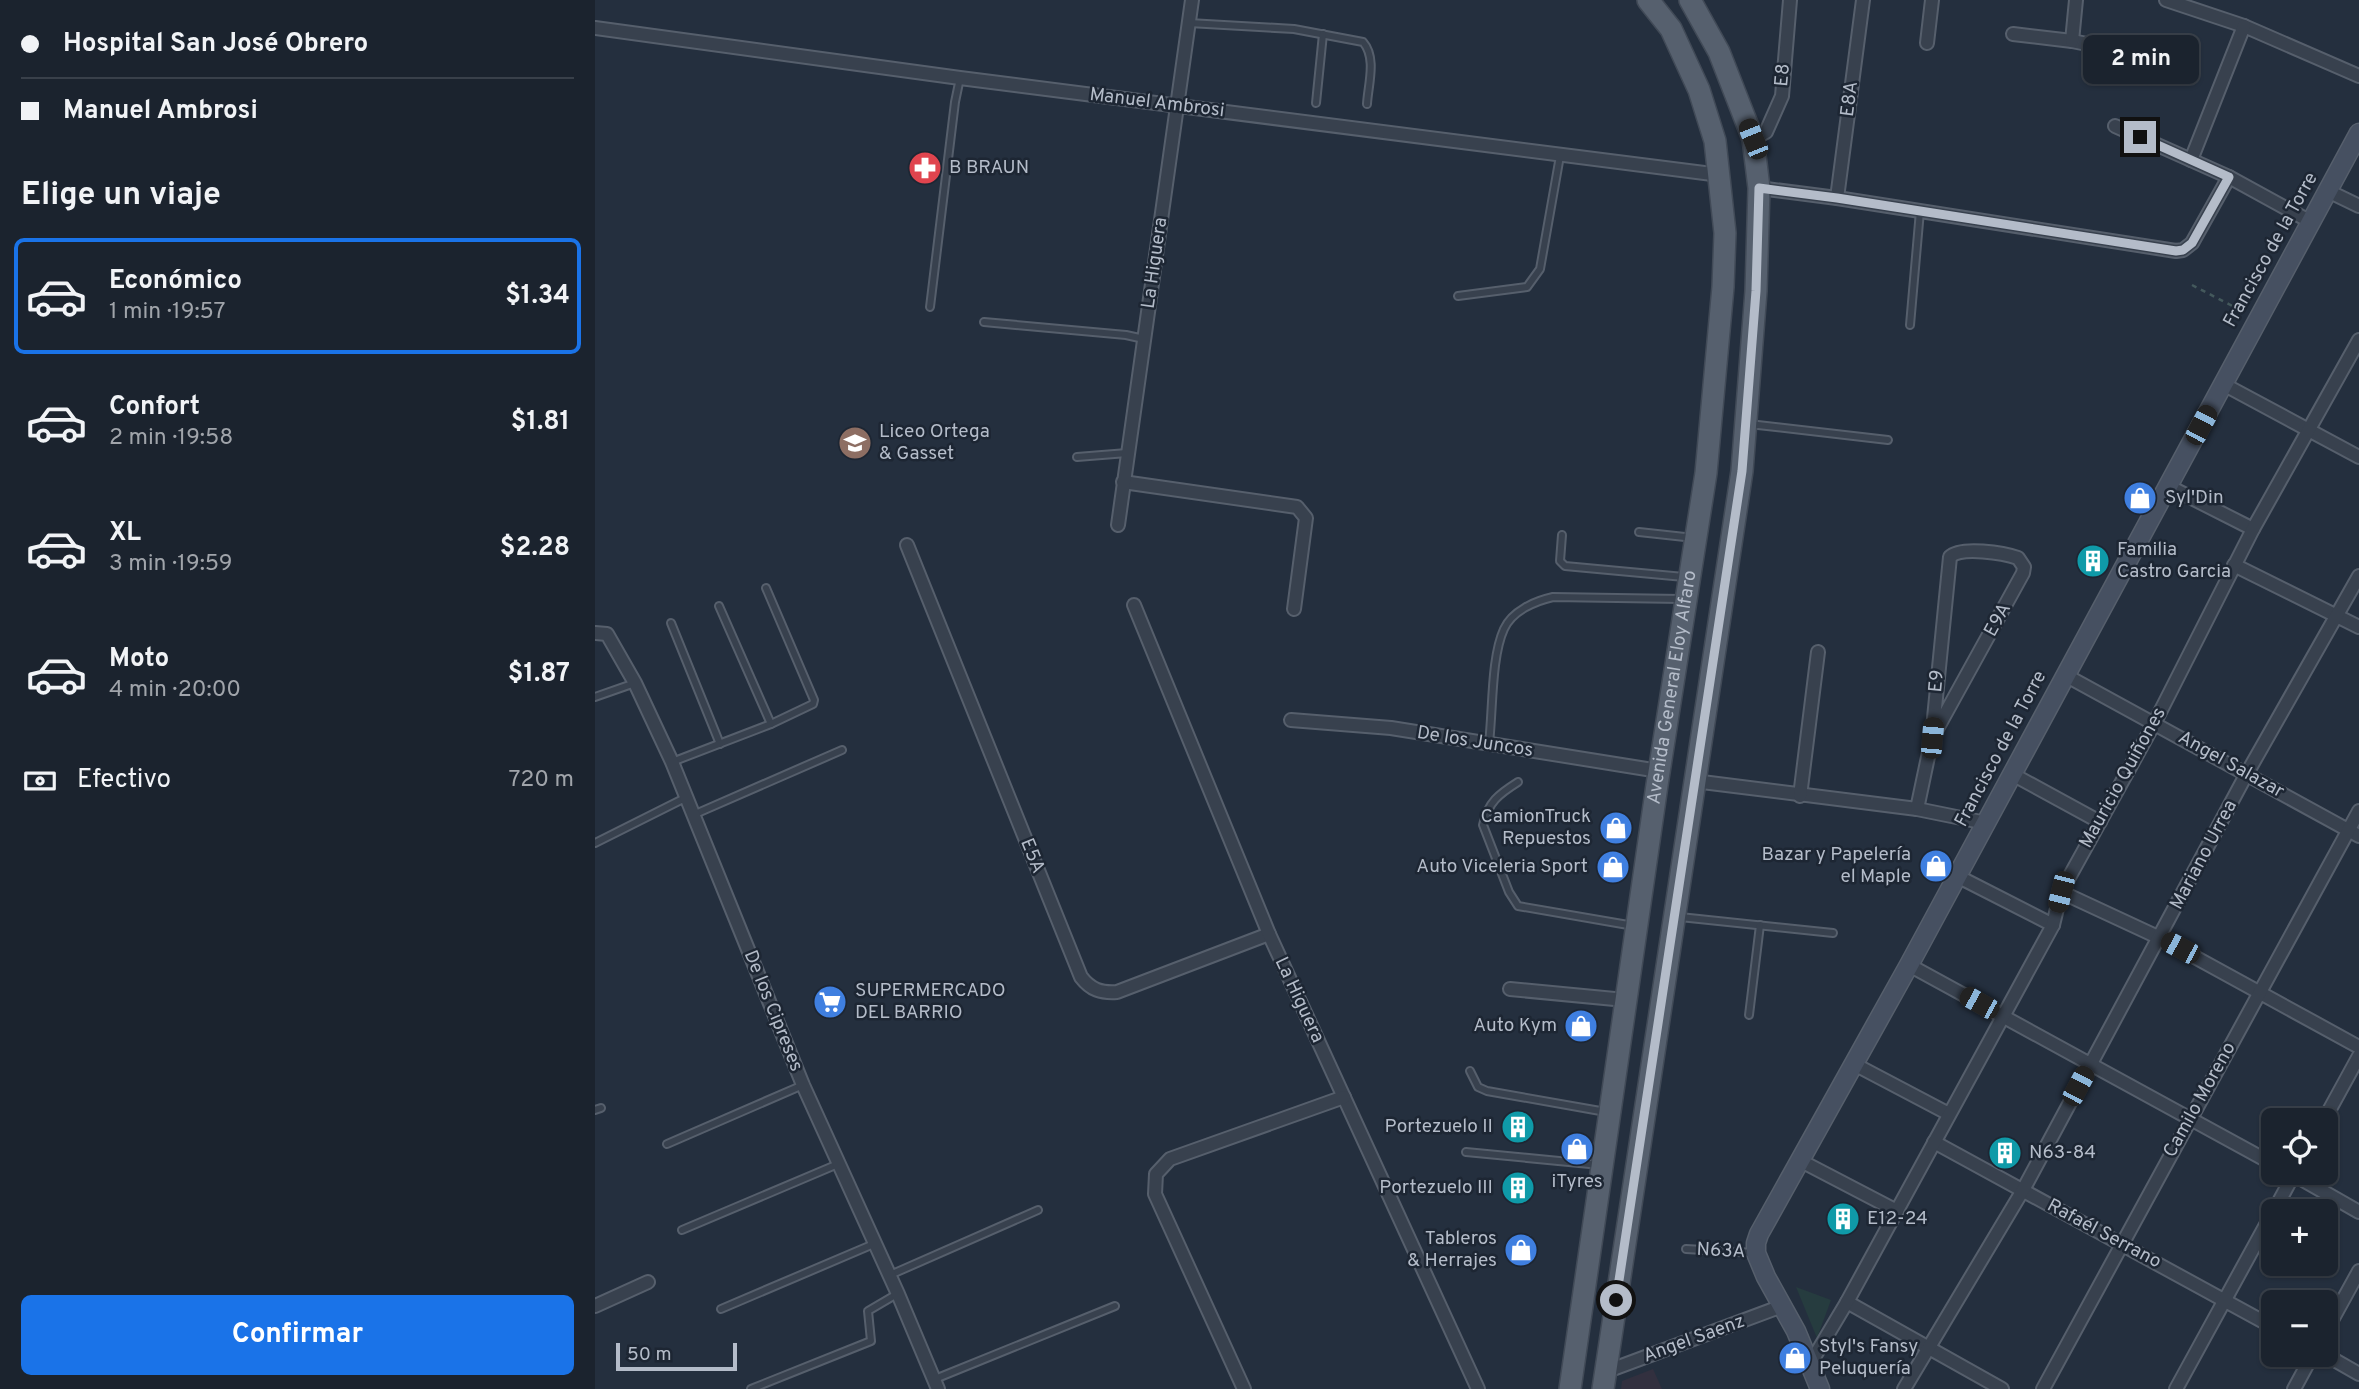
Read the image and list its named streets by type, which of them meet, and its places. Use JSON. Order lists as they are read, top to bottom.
{
  "streets": {
    "main road": ["Avenida General Eloy Alfaro"],
    "street": [
      "E8",
      "E8A",
      "Manuel Ambrosi",
      "Francisco de la Torre",
      "La Higuera",
      "E9A",
      "E9",
      "De los Juncos",
      "Angel Salazar",
      "Mauricio Quiñones",
      "Mariano Urrea",
      "E5A",
      "De los Cipreses",
      "Camilo Moreno",
      "Rafaél Serrano",
      "Angel Saenz"
    ],
    "lane": ["N63A"]
  },
  "crossings": [
    ["E8", "Avenida General Eloy Alfaro"],
    ["Manuel Ambrosi", "La Higuera"],
    ["Manuel Ambrosi", "Avenida General Eloy Alfaro"],
    ["Francisco de la Torre", "Angel Salazar"],
    ["Francisco de la Torre", "N63A"],
    ["La Higuera", "E5A"],
    ["E9A", "E9"],
    ["Avenida General Eloy Alfaro", "De los Juncos"],
    ["Avenida General Eloy Alfaro", "Angel Saenz"],
    ["Angel Salazar", "Mauricio Quiñones"],
    ["Angel Salazar", "Mariano Urrea"],
    ["Angel Salazar", "Camilo Moreno"],
    ["Mauricio Quiñones", "Rafaél Serrano"],
    ["Mariano Urrea", "Rafaél Serrano"],
    ["Camilo Moreno", "Rafaél Serrano"]
  ],
  "places": {
    "pharmacy": ["B BRAUN"],
    "school or university": ["Liceo Ortega & Gasset"],
    "shop": [
      "Syl'Din",
      "CamionTruck Repuestos",
      "Bazar y Papelería el Maple",
      "Auto Viceleria Sport",
      "Auto Kym",
      "iTyres",
      "Tableros & Herrajes",
      "Styl's Fansy Peluquería"
    ],
    "building": [
      "Familia Castro Garcia",
      "Portezuelo II",
      "N63-84",
      "Portezuelo III",
      "E12-24"
    ],
    "supermarket": ["SUPERMERCADO DEL BARRIO"]
  },
  "scale_bar": "50 m",
  "page": {
    "banner": ["Hospital San José Obrero", "Manuel Ambrosi"],
    "bubble": "2 min",
    "heading": "Elige un viaje",
    "list": [
      {
        "name": "Económico",
        "note": "1 min · 19:57",
        "value": "$1.34"
      },
      {
        "name": "Confort",
        "note": "2 min · 19:58",
        "value": "$1.81"
      },
      {
        "name": "XL",
        "note": "3 min · 19:59",
        "value": "$2.28"
      },
      {
        "name": "Moto",
        "note": "4 min · 20:00",
        "value": "$1.87"
      }
    ],
    "pay": ["Efectivo", "720 m"],
    "map_buttons": ["+", "−"],
    "buttons": "Confirmar",
    "scale": "50 m"
  }
}
